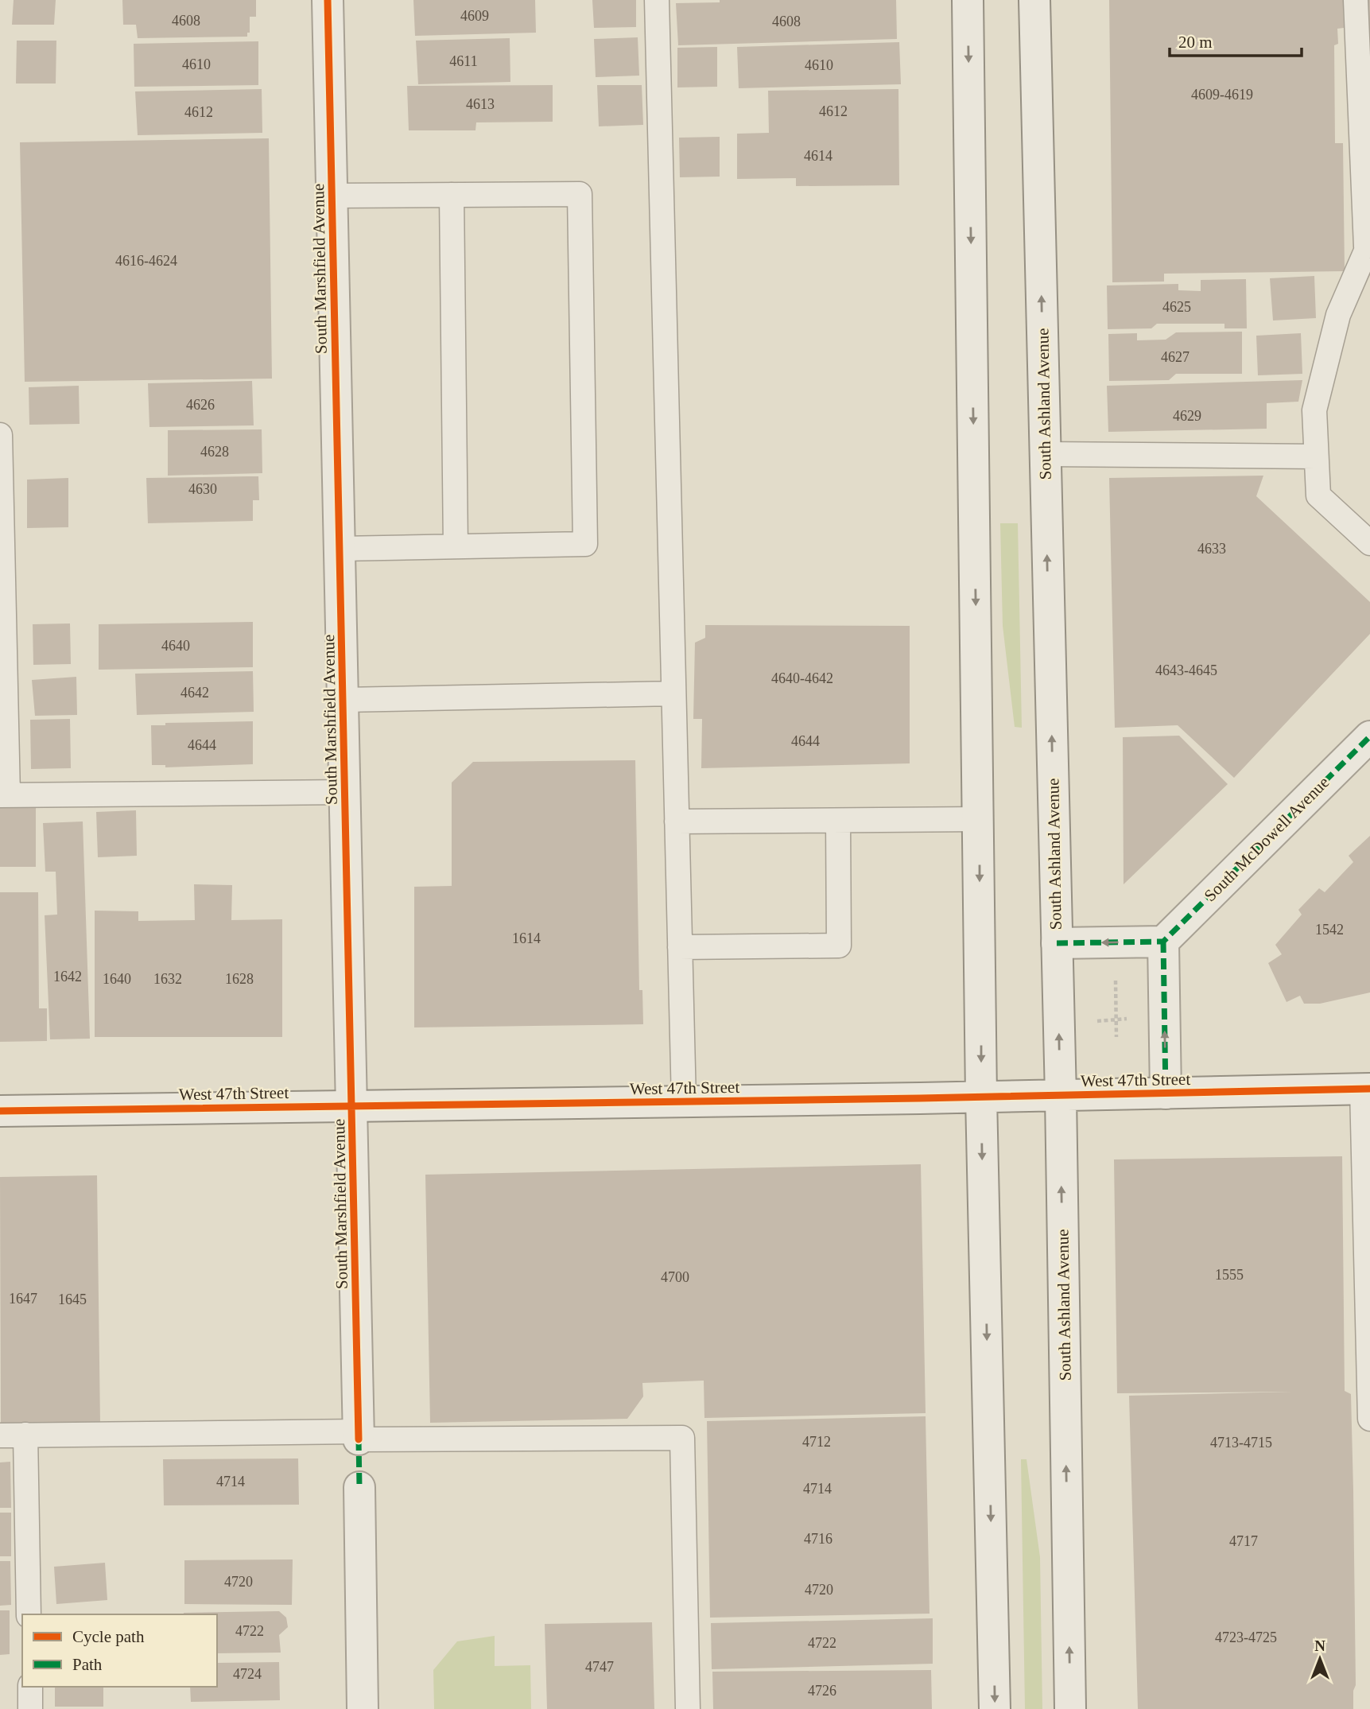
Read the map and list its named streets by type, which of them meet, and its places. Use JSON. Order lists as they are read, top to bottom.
{
  "streets": {
    "main road": [
      "South Marshfield Avenue",
      "South Ashland Avenue",
      "South McDowell Avenue",
      "West 47th Street"
    ]
  },
  "crossings": [
    ["South Marshfield Avenue", "West 47th Street"],
    ["South Ashland Avenue", "West 47th Street"]
  ],
  "house_numbers": [
    "4609",
    "4608",
    "4608",
    "4611",
    "4610",
    "4610",
    "4609-4619",
    "4613",
    "4612",
    "4612",
    "4614",
    "4616-4624",
    "4625",
    "4627",
    "4626",
    "4629",
    "4628",
    "4630",
    "4633",
    "4640",
    "4643-4645",
    "4640-4642",
    "4642",
    "4644",
    "4644",
    "1542",
    "1614",
    "1642",
    "1640",
    "1632",
    "1628",
    "1555",
    "4700",
    "1647",
    "1645",
    "4712",
    "4713-4715",
    "4714",
    "4714",
    "4716",
    "4717",
    "4720",
    "4720",
    "4722",
    "4723-4725",
    "4722",
    "4747",
    "4724",
    "4726"
  ],
  "legend": ["Cycle path", "Path"],
  "scale_bar": "20 m",
  "north": "top"
}
